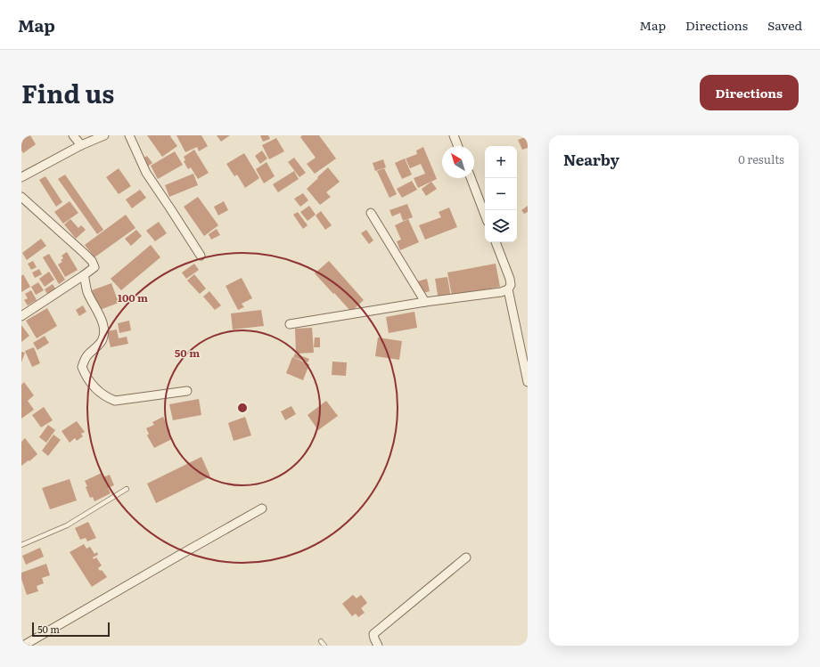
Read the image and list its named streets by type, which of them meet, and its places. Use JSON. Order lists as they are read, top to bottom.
{
  "scale_bar": "50 m",
  "north": "top left",
  "page": {
    "header": "Map",
    "nav": ["Map", "Directions", "Saved"],
    "title": "Find us",
    "buttons": "Directions",
    "heading": ["Nearby", "0 results"],
    "map_buttons": ["+", "−"],
    "scale": "50 m"
  },
  "rings": ["100 m", "50 m"]
}
